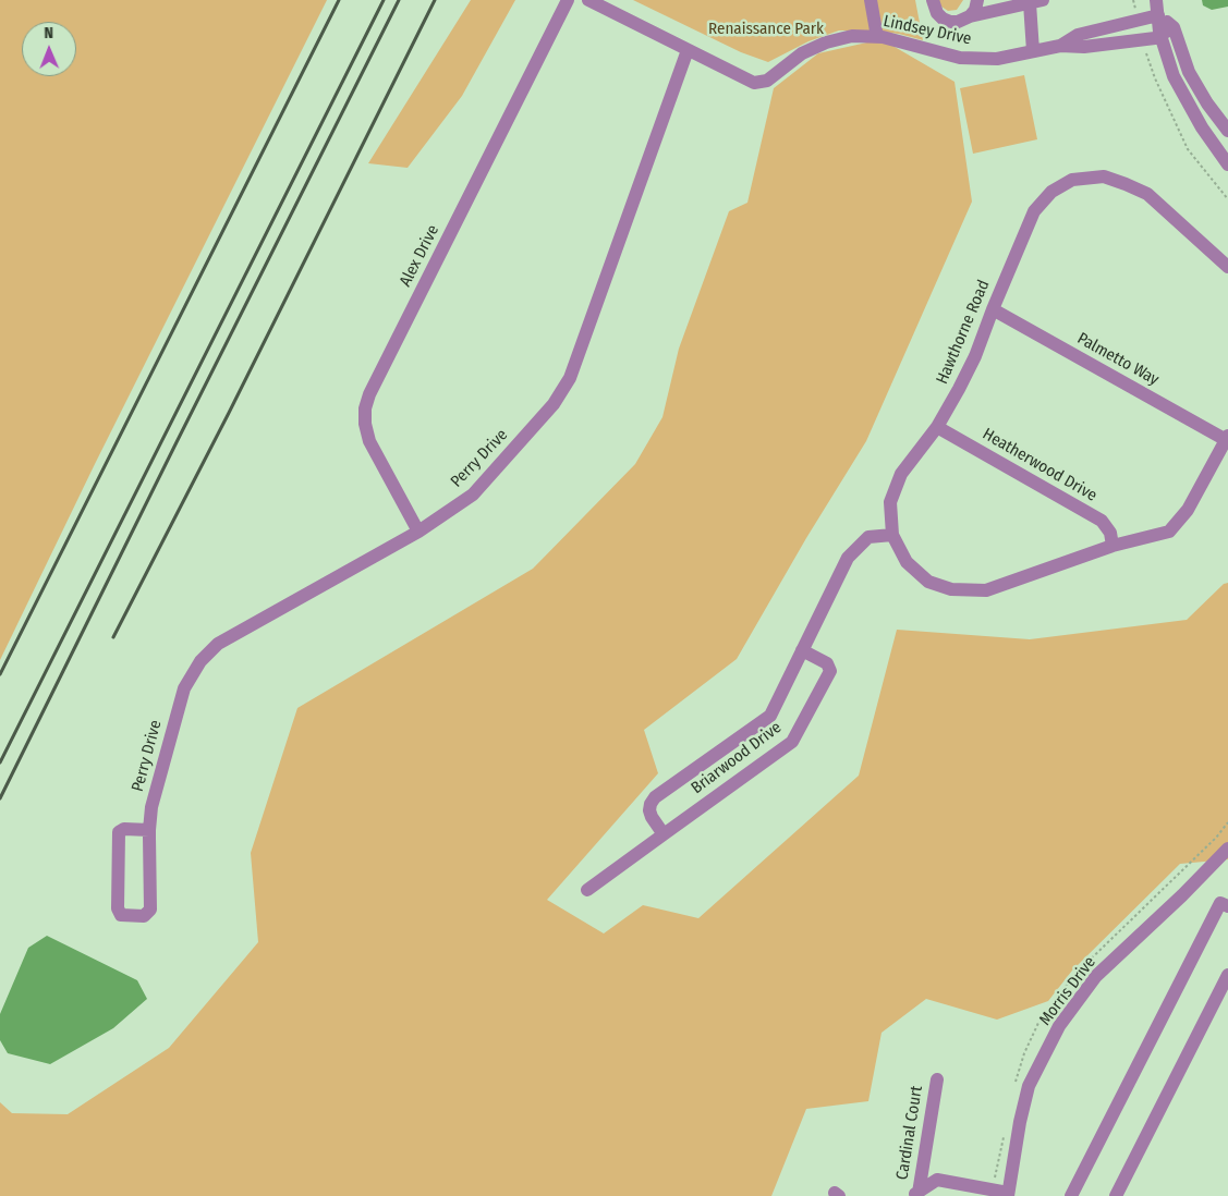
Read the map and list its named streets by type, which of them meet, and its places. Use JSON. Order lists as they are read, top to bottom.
{
  "streets": {
    "street": [
      "Lindsey Drive",
      "Alex Drive",
      "Hawthorne Road",
      "Palmetto Way",
      "Perry Drive",
      "Heatherwood Drive",
      "Briarwood Drive",
      "Morris Drive",
      "Cardinal Court"
    ]
  },
  "crossings": [
    ["Lindsey Drive", "Perry Drive"],
    ["Alex Drive", "Perry Drive"],
    ["Hawthorne Road", "Palmetto Way"],
    ["Hawthorne Road", "Heatherwood Drive"],
    ["Hawthorne Road", "Briarwood Drive"]
  ],
  "parks": ["Renaissance Park"],
  "north": "top"
}
